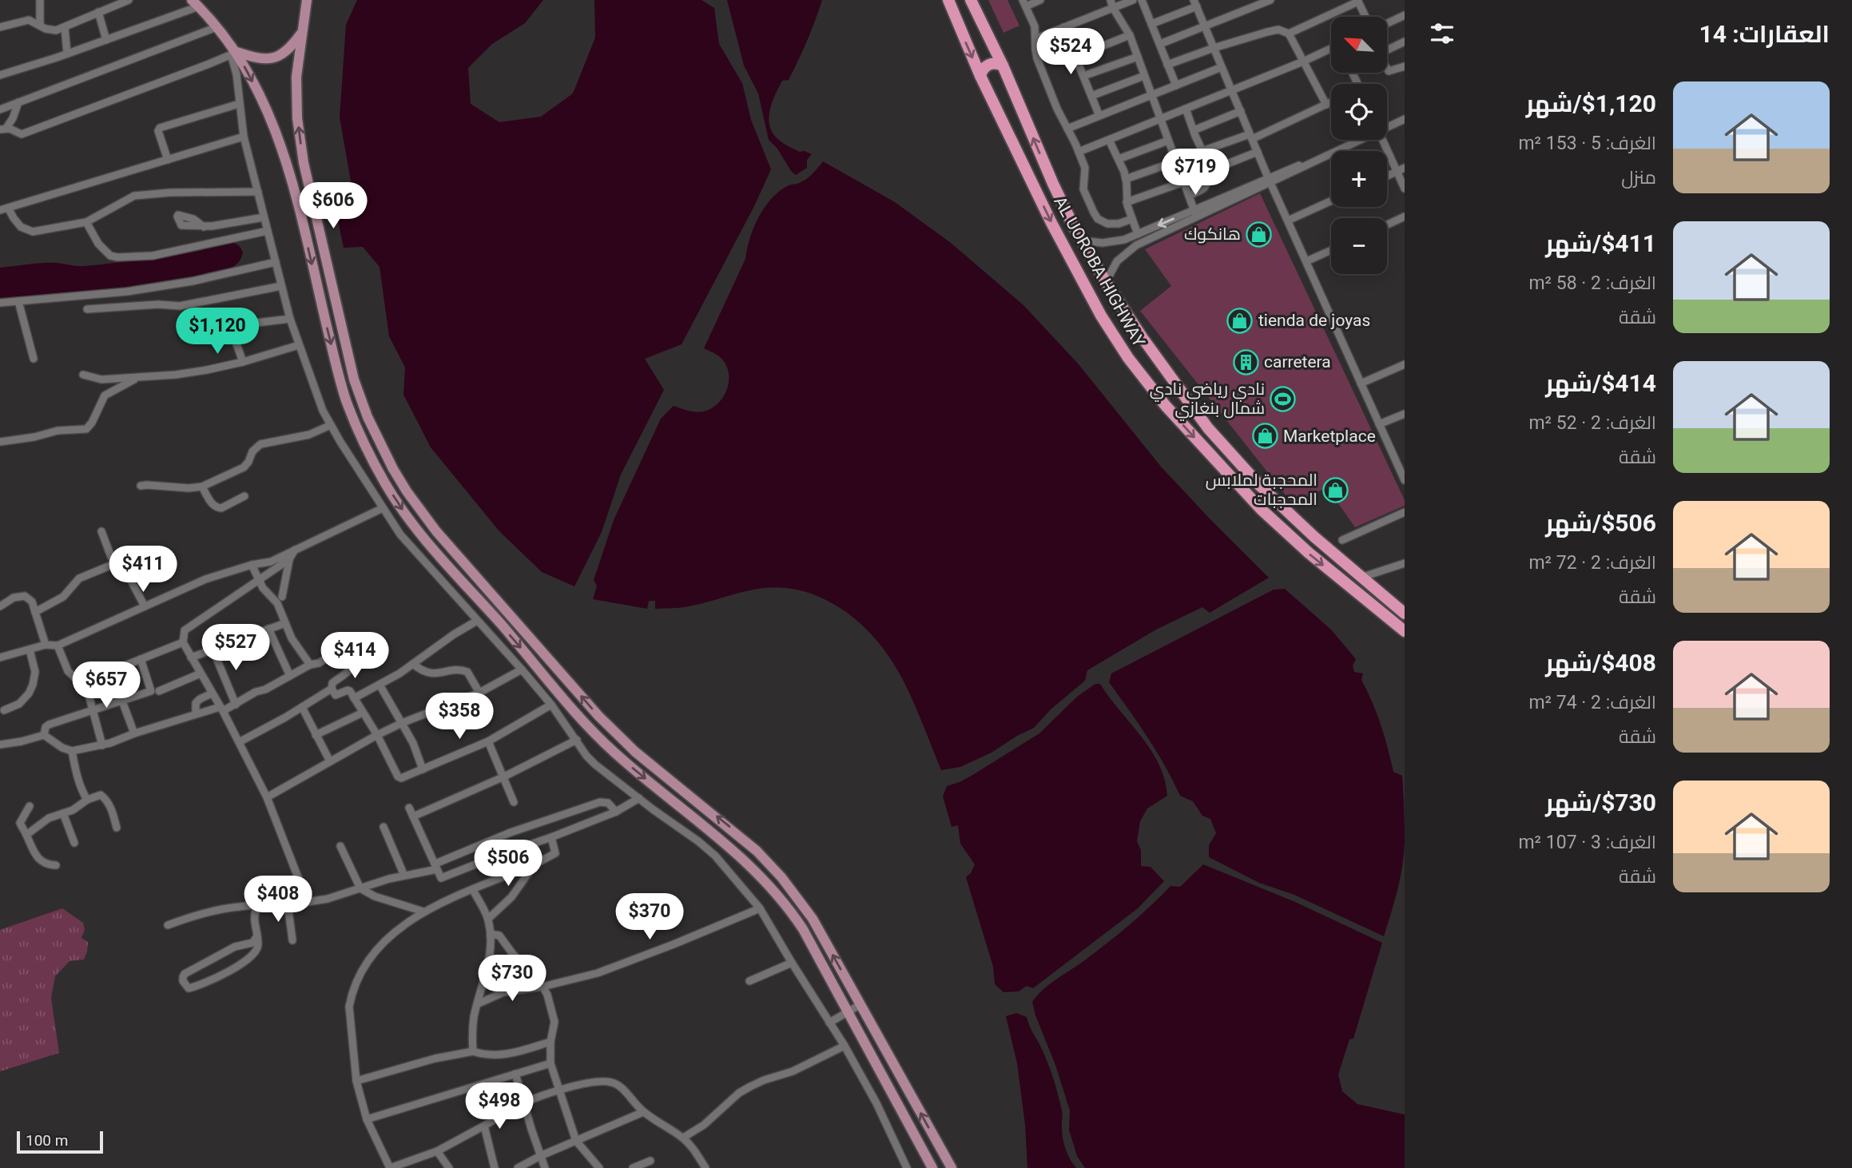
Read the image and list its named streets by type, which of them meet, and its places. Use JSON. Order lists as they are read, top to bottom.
{
  "streets": {
    "highway": ["AL UOROBA HIGHWAY"]
  },
  "places": {
    "shop": [
      "هانكوك",
      "tienda de joyas",
      "Marketplace",
      "المحجبة لملابس المحجبات"
    ],
    "building": ["carretera"],
    "sports": ["نادي رياضي نادي شمال بنغازي"]
  },
  "scale_bar": "100 m",
  "north": "top left",
  "page": {
    "heading": "العقارات: 14",
    "map_buttons": ["+", "−"],
    "price": [
      "$524",
      "$719",
      "$606",
      "$1,120",
      "$411",
      "$527",
      "$414",
      "$657",
      "$358",
      "$506",
      "$408",
      "$370",
      "$730",
      "$498"
    ],
    "list": [
      {
        "name": "$1,120/شهر",
        "note": "الغرف: 5 · 153 m² · منزل"
      },
      {
        "name": "$411/شهر",
        "note": "الغرف: 2 · 58 m² · شقة"
      },
      {
        "name": "$414/شهر",
        "note": "الغرف: 2 · 52 m² · شقة"
      },
      {
        "name": "$506/شهر",
        "note": "الغرف: 2 · 72 m² · شقة"
      },
      {
        "name": "$408/شهر",
        "note": "الغرف: 2 · 74 m² · شقة"
      },
      {
        "name": "$730/شهر",
        "note": "الغرف: 3 · 107 m² · شقة"
      }
    ],
    "scale": "100 m"
  }
}
